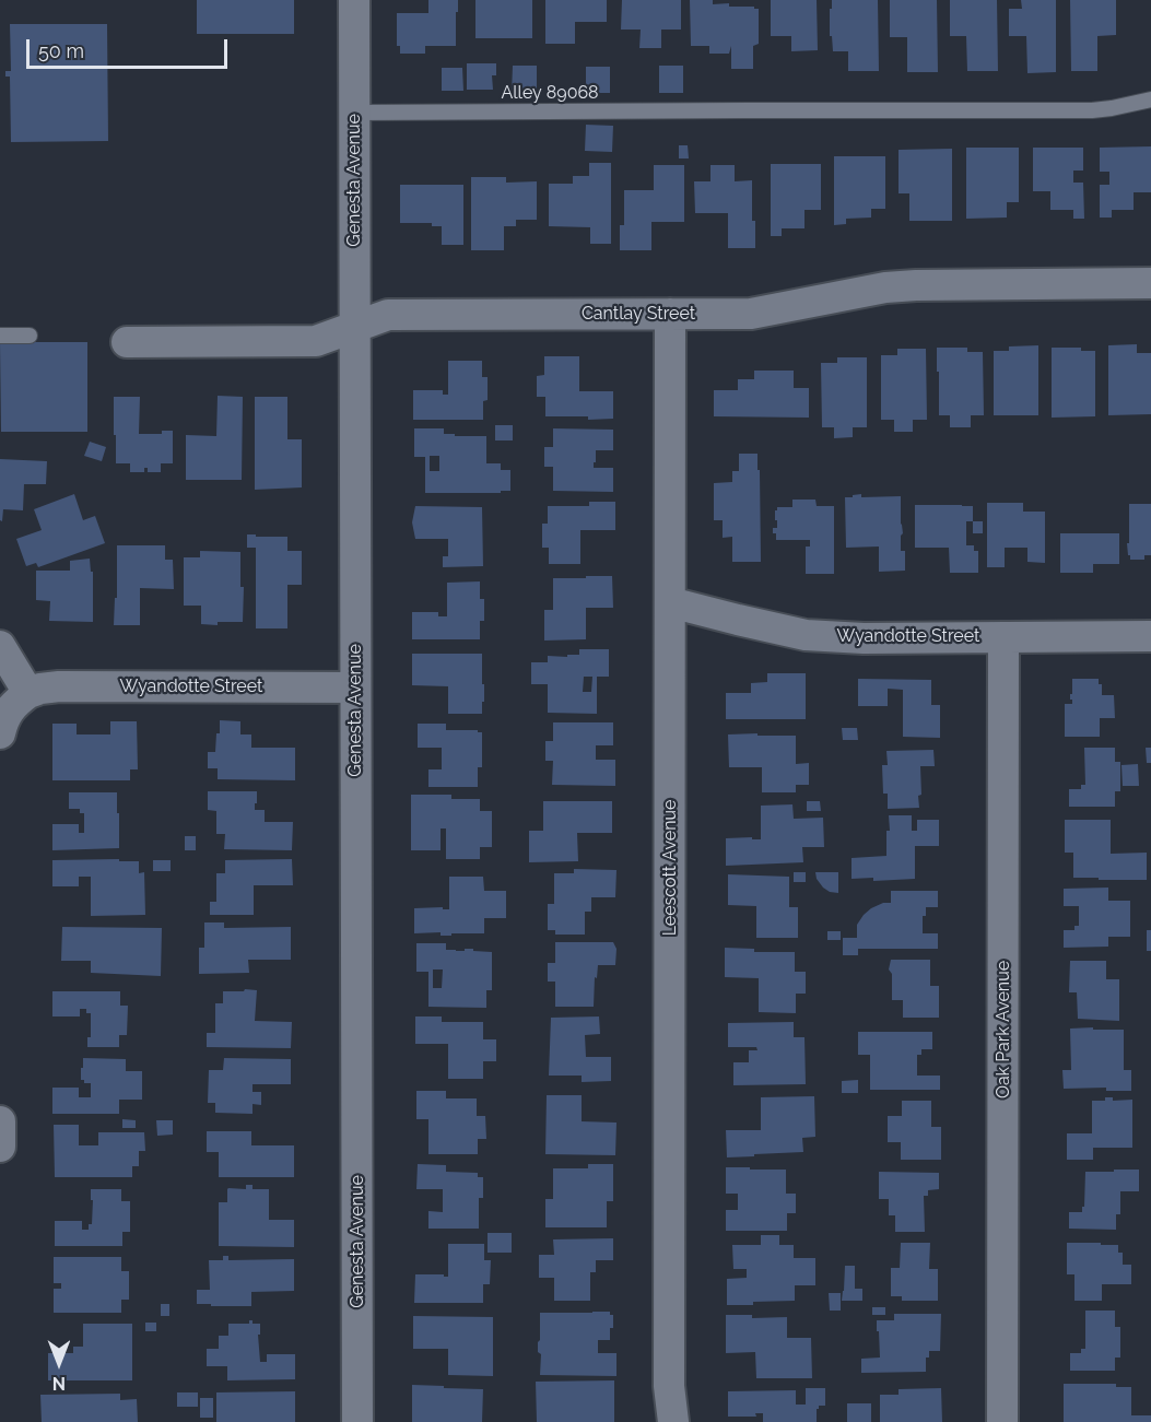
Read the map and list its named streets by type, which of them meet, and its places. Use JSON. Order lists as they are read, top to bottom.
{
  "streets": {
    "street": [
      "Genesta Avenue",
      "Cantlay Street",
      "Wyandotte Street",
      "Leescott Avenue",
      "Oak Park Avenue"
    ],
    "lane": ["Alley 89068"]
  },
  "crossings": [
    ["Alley 89068", "Genesta Avenue"],
    ["Genesta Avenue", "Cantlay Street"],
    ["Genesta Avenue", "Wyandotte Street"],
    ["Cantlay Street", "Leescott Avenue"],
    ["Wyandotte Street", "Leescott Avenue"],
    ["Wyandotte Street", "Oak Park Avenue"]
  ],
  "scale_bar": "50 m",
  "north": "bottom"
}
